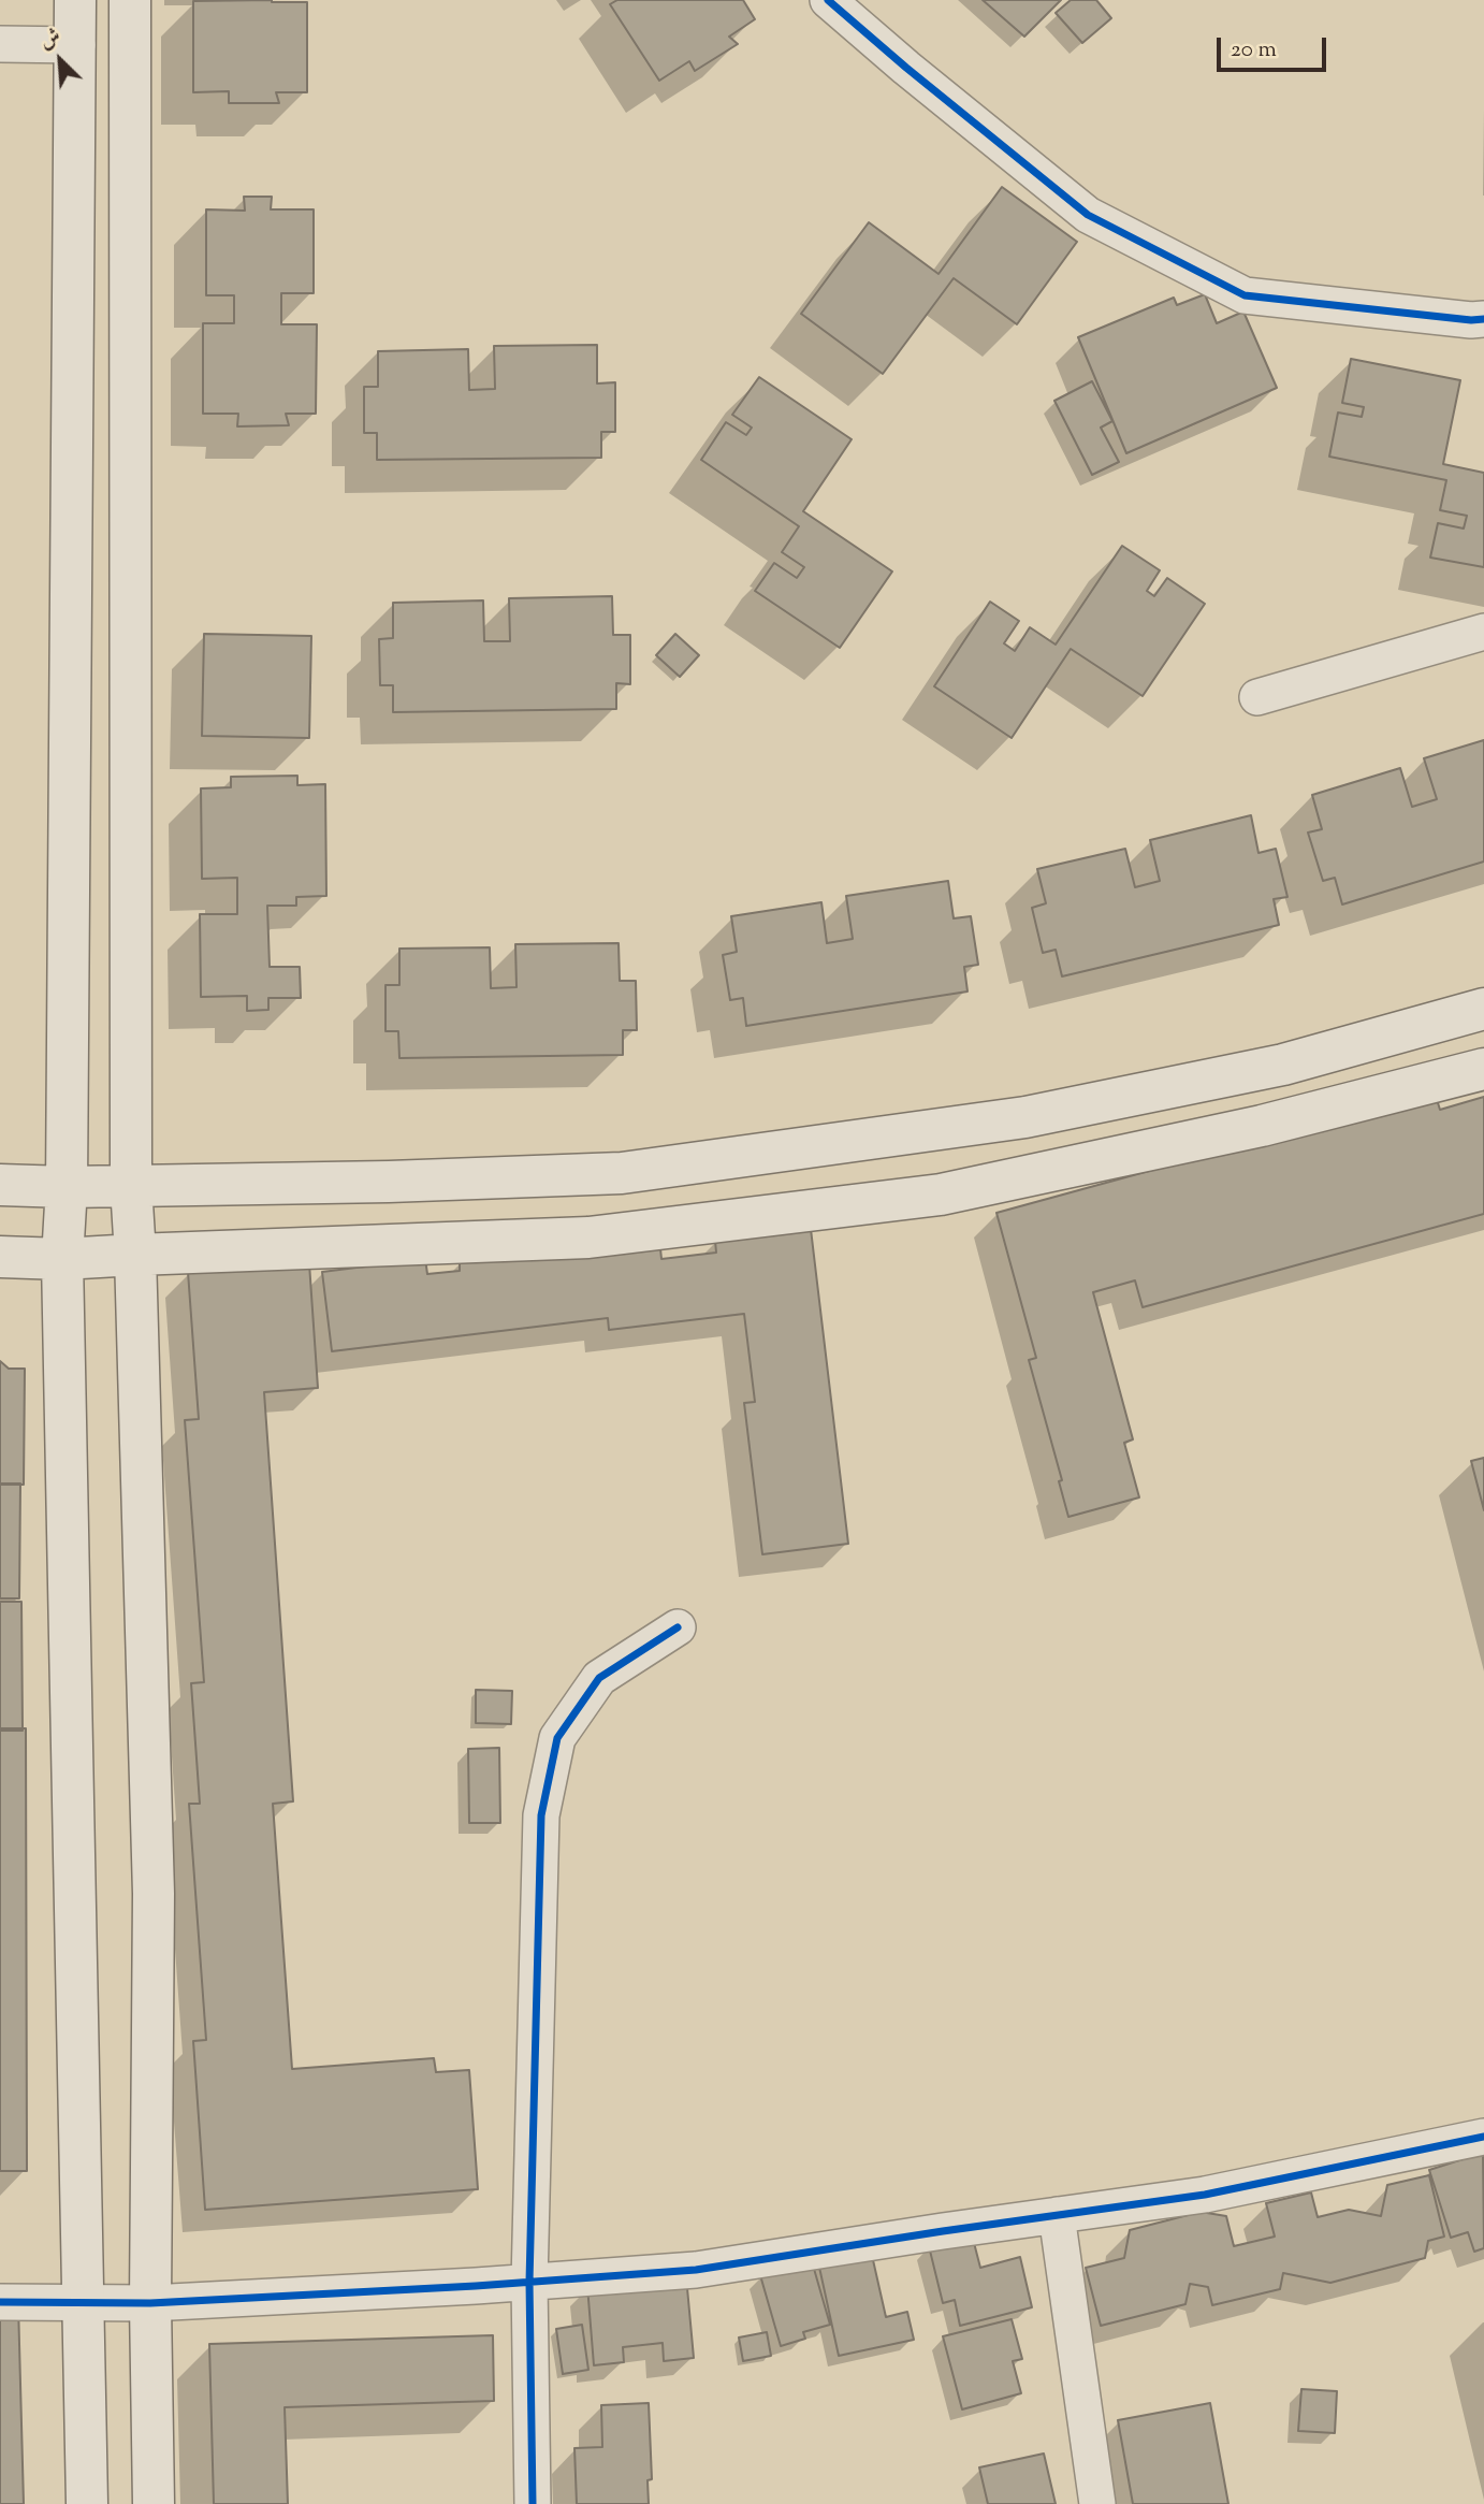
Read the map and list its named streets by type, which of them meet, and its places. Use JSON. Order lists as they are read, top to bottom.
{
  "scale_bar": "20 m",
  "north": "top left"
}
